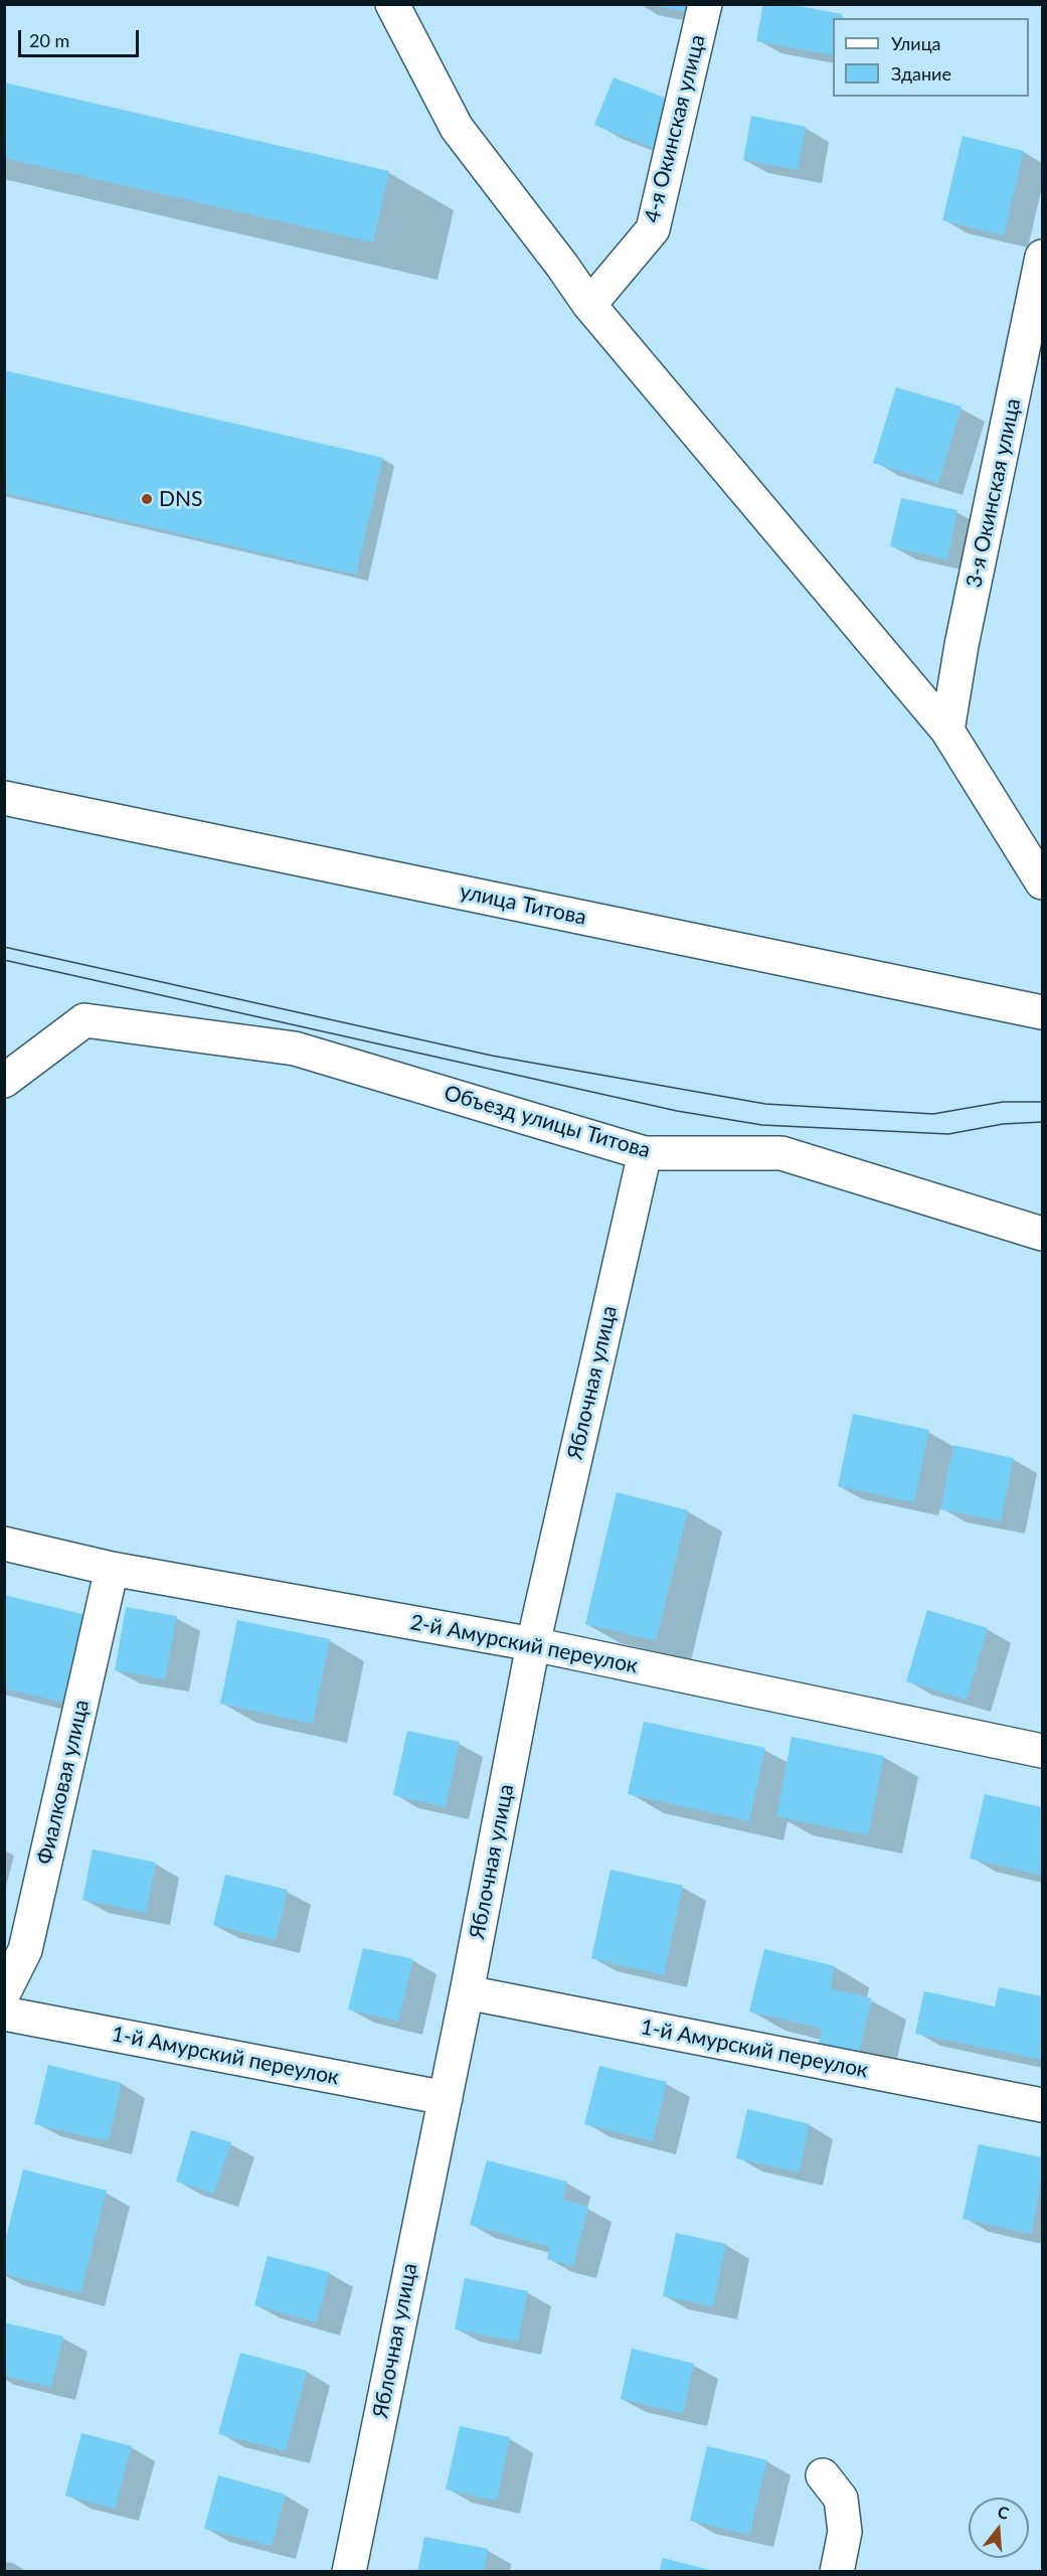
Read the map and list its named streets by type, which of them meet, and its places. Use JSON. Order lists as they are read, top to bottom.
{
  "streets": {
    "street": [
      "4-я Окинская улица",
      "3-я Окинская улица",
      "улица Титова",
      "Объезд улицы Титова",
      "Яблочная улица",
      "2-й Амурский переулок",
      "Фиалковая улица",
      "1-й Амурский переулок"
    ]
  },
  "crossings": [
    ["Объезд улицы Титова", "Яблочная улица"],
    ["Яблочная улица", "2-й Амурский переулок"],
    ["Яблочная улица", "1-й Амурский переулок"],
    ["2-й Амурский переулок", "Фиалковая улица"]
  ],
  "places": ["DNS"],
  "legend": ["Улица", "Здание"],
  "scale_bar": "20 m",
  "north": "top"
}
